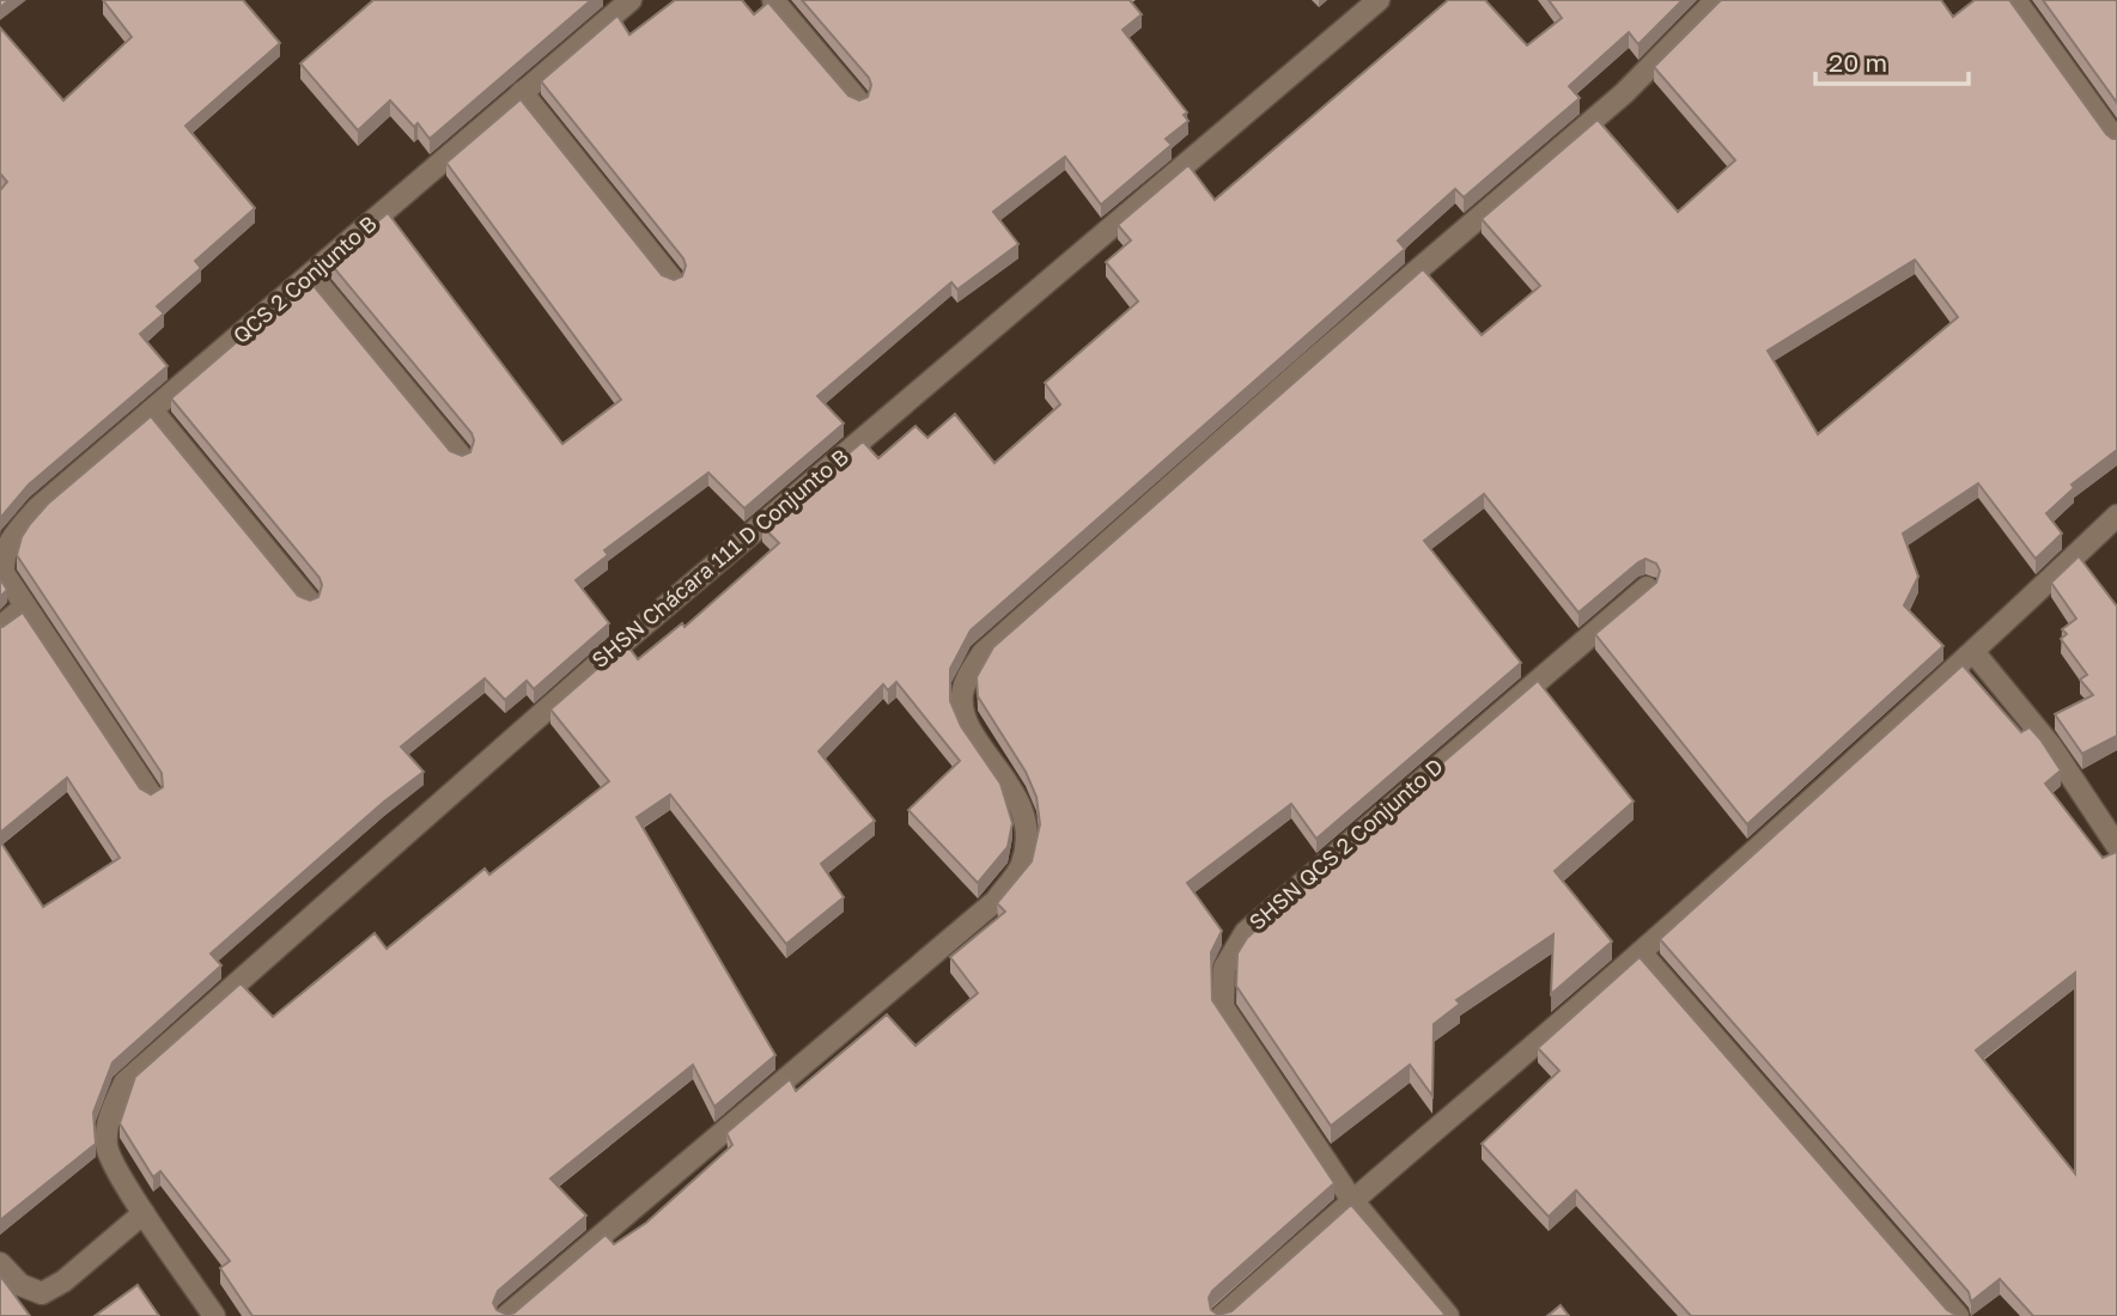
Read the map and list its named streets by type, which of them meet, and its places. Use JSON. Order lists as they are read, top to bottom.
{
  "streets": {
    "street": ["QCS 2 Conjunto B", "SHSN Chácara 111 D Conjunto B", "SHSN QCS 2 Conjunto D"]
  },
  "scale_bar": "20 m"
}
